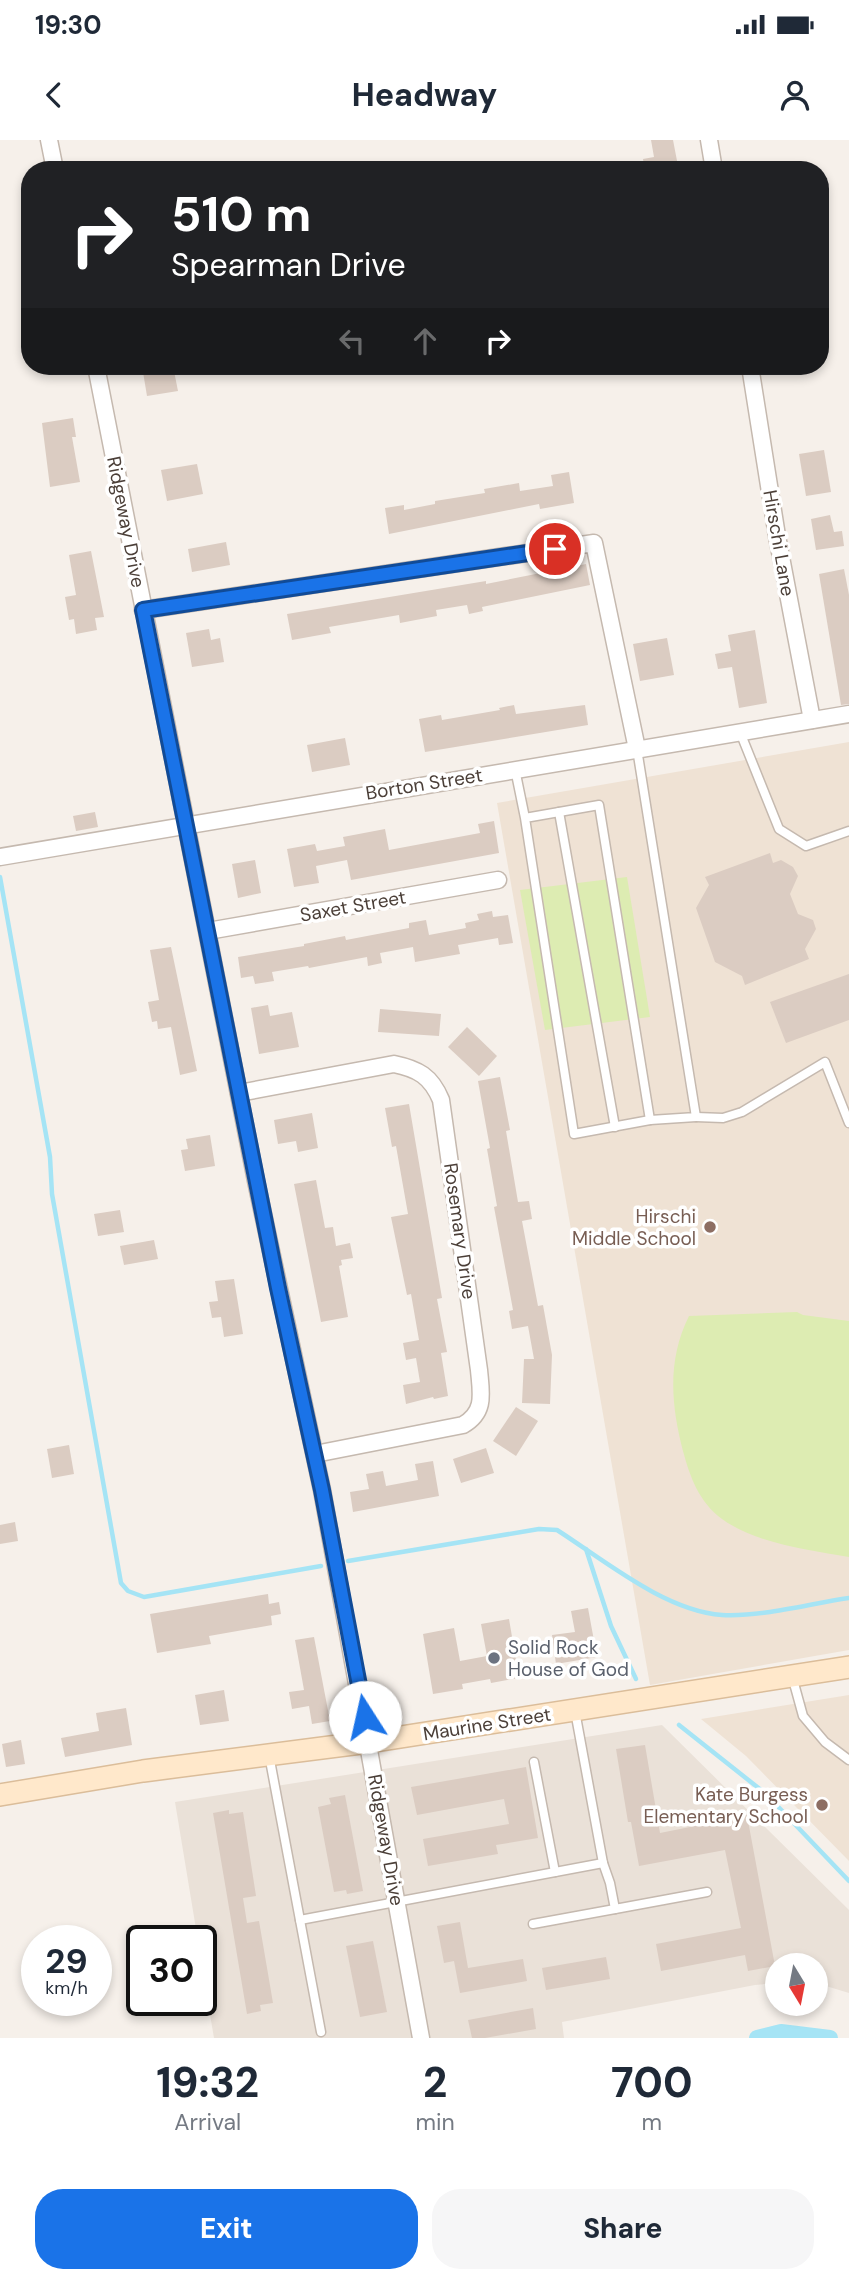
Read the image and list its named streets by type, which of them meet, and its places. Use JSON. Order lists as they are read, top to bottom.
{
  "streets": {
    "street": [
      "Ridgeway Drive",
      "Hirschi Lane",
      "Borton Street",
      "Saxet Street",
      "Rosemary Drive",
      "Maurine Street"
    ]
  },
  "crossings": [
    ["Ridgeway Drive", "Borton Street"],
    ["Ridgeway Drive", "Saxet Street"],
    ["Ridgeway Drive", "Rosemary Drive"],
    ["Ridgeway Drive", "Maurine Street"],
    ["Hirschi Lane", "Borton Street"]
  ],
  "places": ["Hirschi Middle School", "Solid Rock House of God", "Kate Burgess Elementary School"],
  "north": "bottom",
  "page": {
    "status": "19:30",
    "header": "Headway",
    "turn": ["510 m", "Spearman Drive"],
    "speed": "29 km/h",
    "limit": "30",
    "eta": [
      "19:32",
      "Arrival",
      "2",
      "min",
      "700",
      "m"
    ],
    "buttons": ["Exit", "Share"]
  }
}
